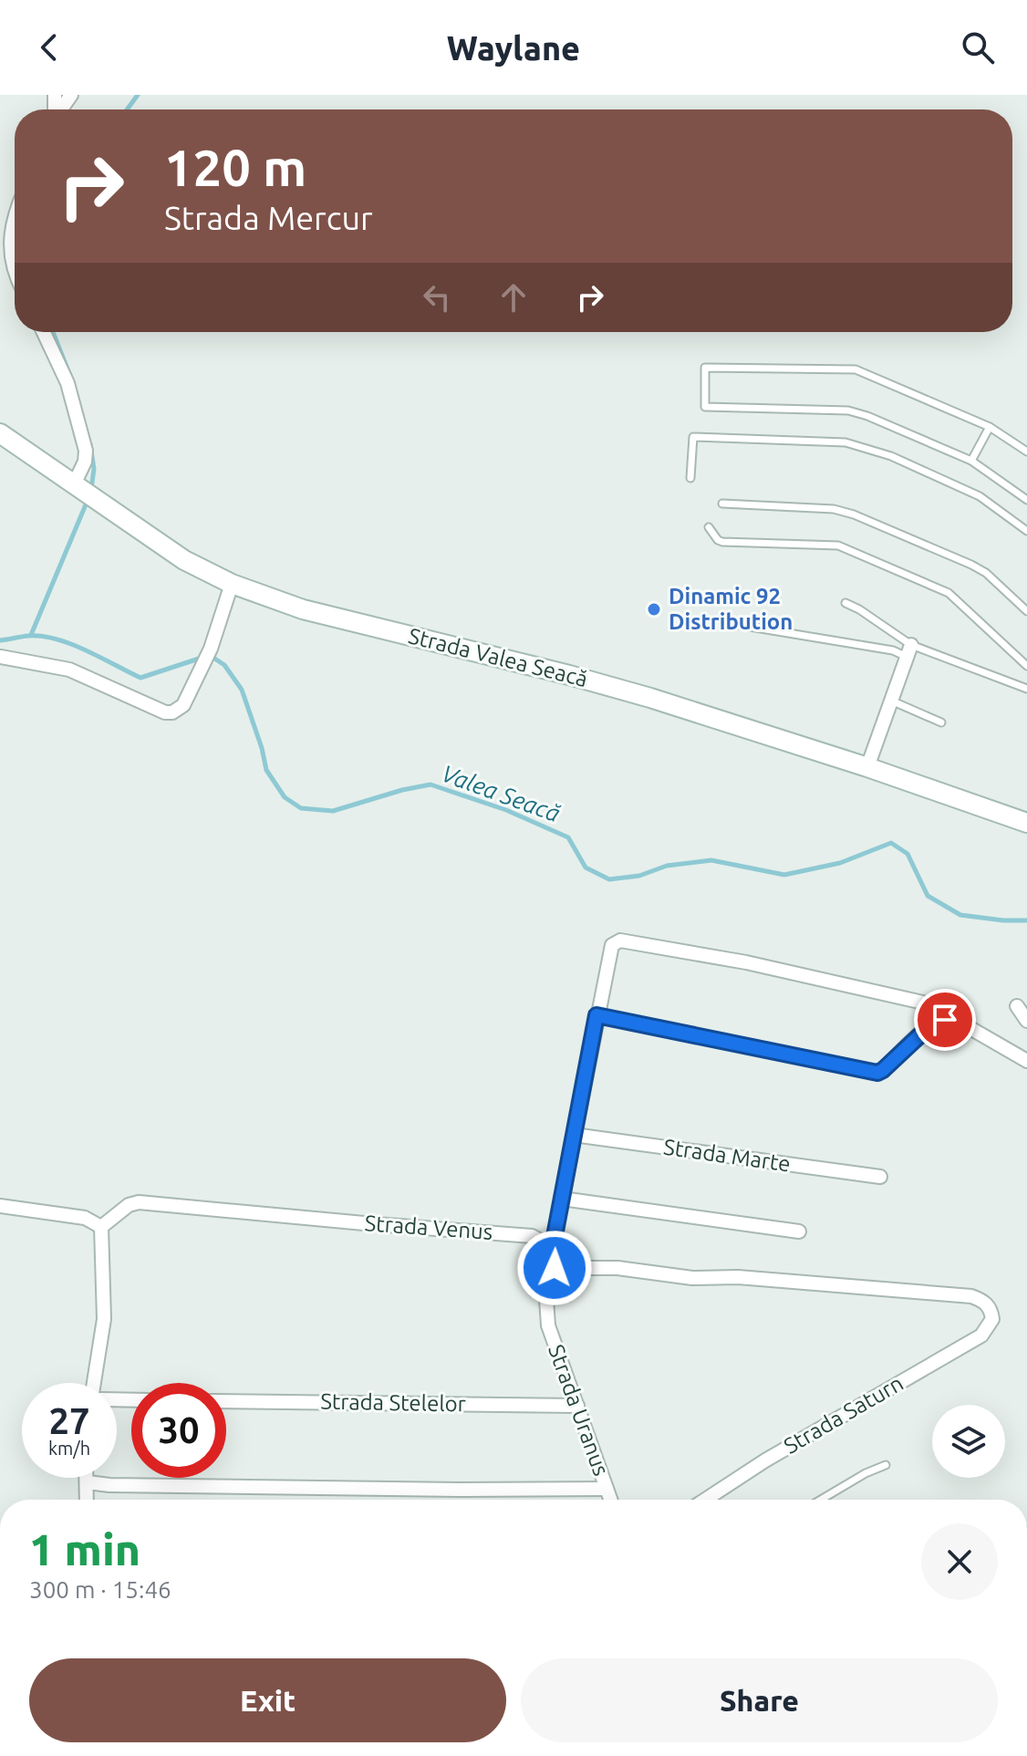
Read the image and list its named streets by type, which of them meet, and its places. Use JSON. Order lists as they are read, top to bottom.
{
  "streets": {
    "main road": ["Strada Valea Seacă"],
    "street": [
      "Strada Marte",
      "Strada Venus",
      "Strada Stelelor",
      "Strada Uranus",
      "Strada Saturn"
    ]
  },
  "crossings": [
    ["Strada Marte", "Strada Uranus"],
    ["Strada Venus", "Strada Uranus"],
    ["Strada Venus", "Strada Saturn"],
    ["Strada Stelelor", "Strada Uranus"],
    ["Strada Uranus", "Strada Saturn"]
  ],
  "water": ["Valea Seacă"],
  "places": ["Dinamic 92 Distribution"],
  "page": {
    "header": "Waylane",
    "turn": ["120 m", "Strada Mercur"],
    "speed": "27 km/h",
    "limit": "30",
    "heading": ["1 min", "300 m · 15:46"],
    "buttons": ["Exit", "Share"]
  }
}
